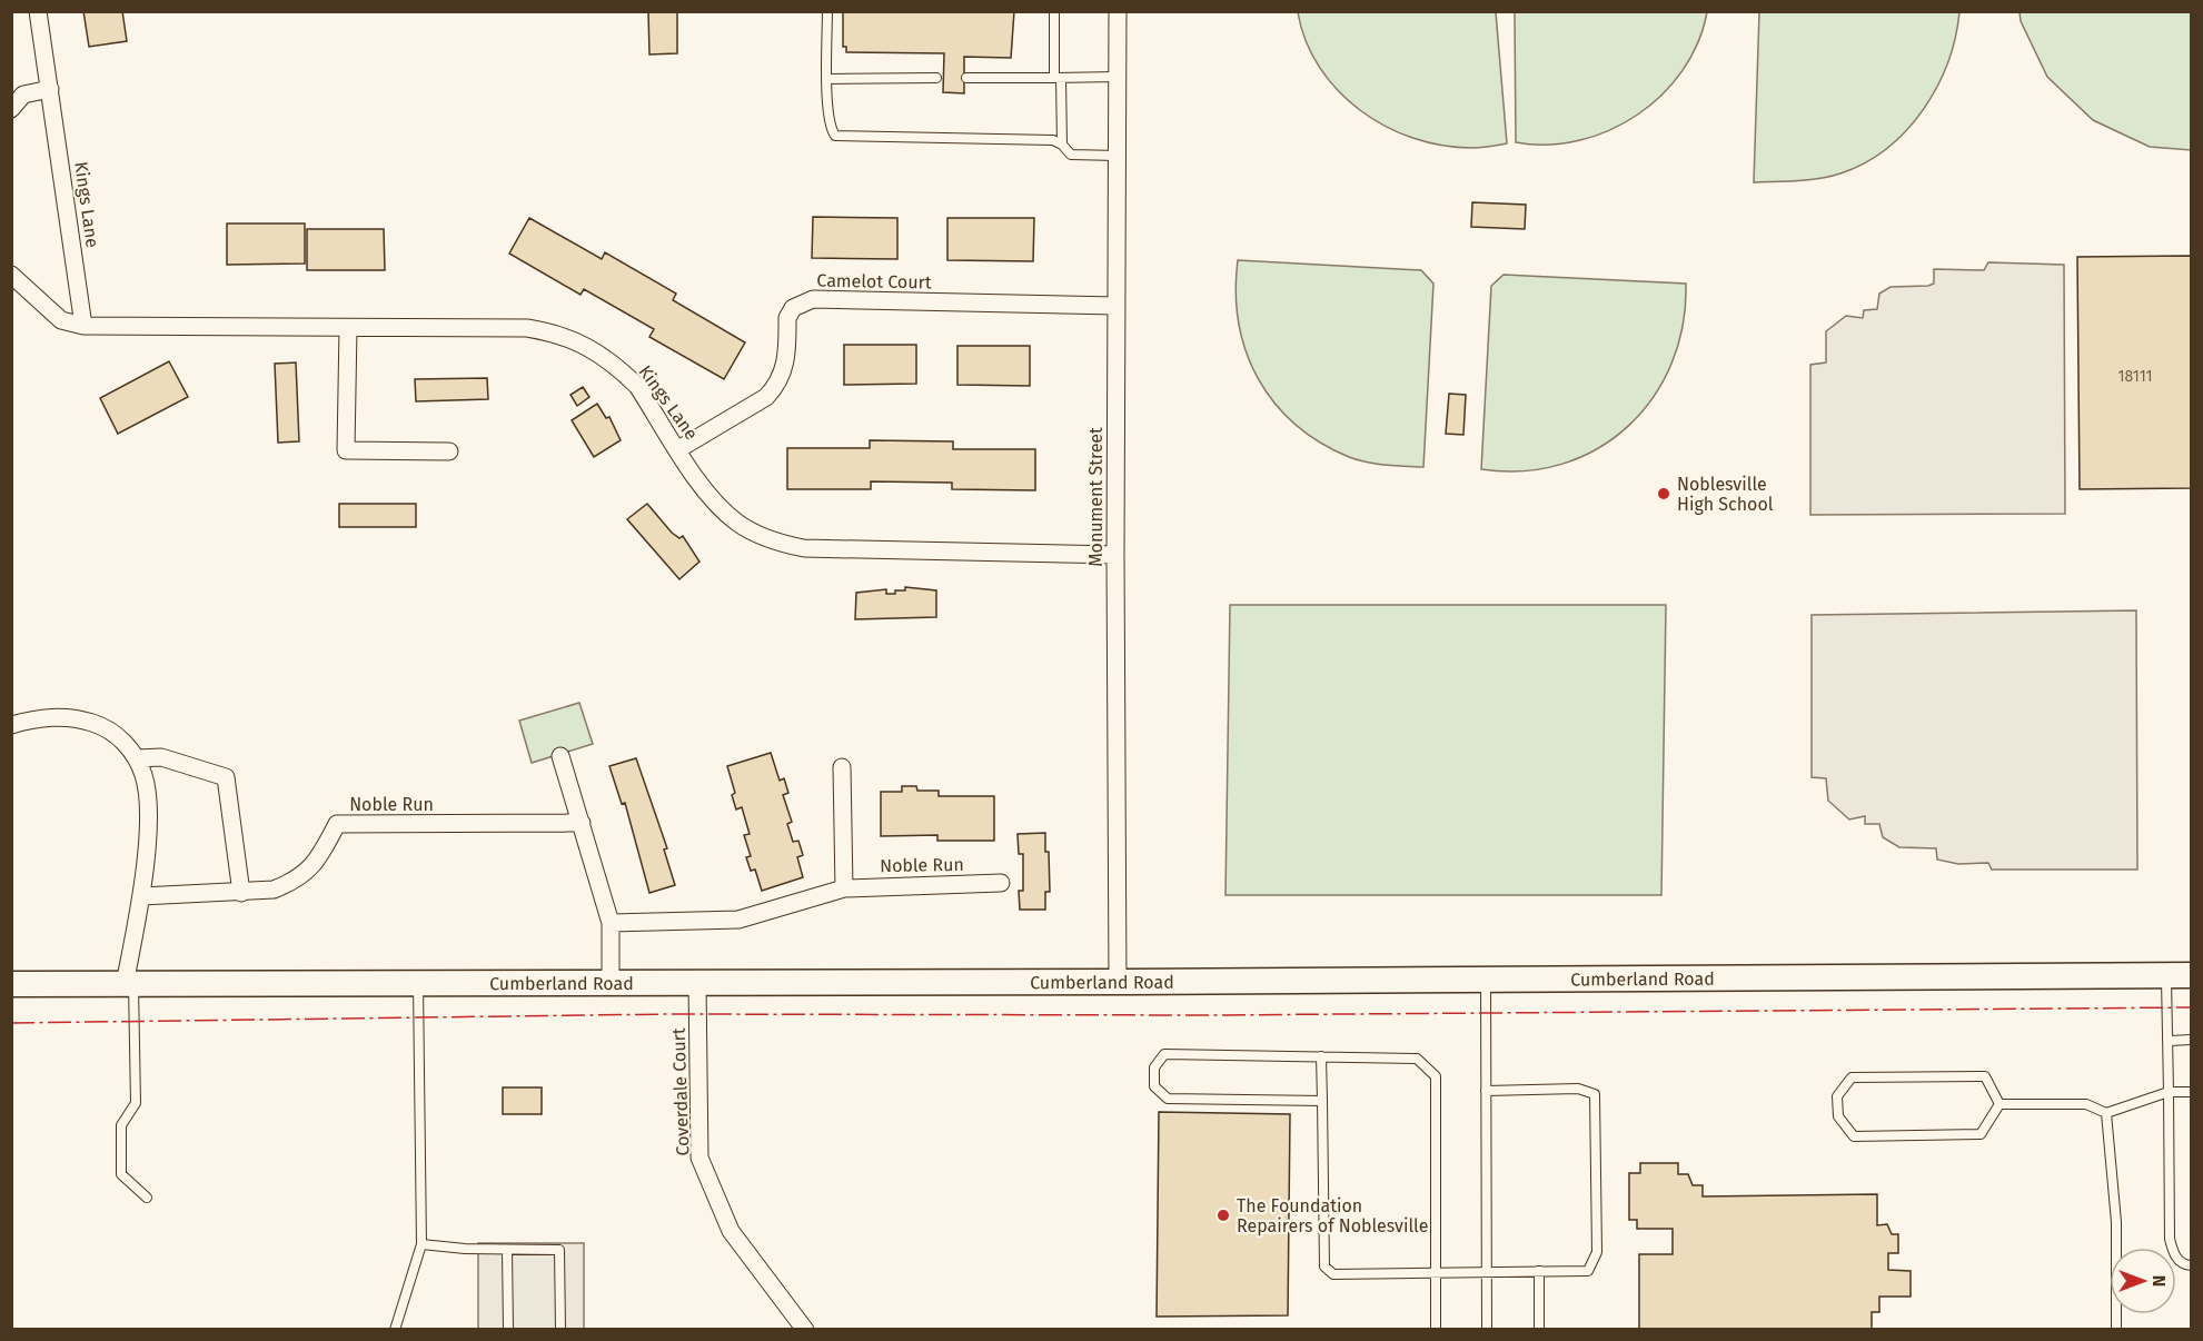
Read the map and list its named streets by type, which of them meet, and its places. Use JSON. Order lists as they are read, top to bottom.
{
  "streets": {
    "street": [
      "Kings Lane",
      "Camelot Court",
      "Monument Street",
      "Noble Run",
      "Cumberland Road",
      "Coverdale Court"
    ]
  },
  "crossings": [
    ["Kings Lane", "Camelot Court"],
    ["Kings Lane", "Monument Street"],
    ["Camelot Court", "Monument Street"],
    ["Monument Street", "Cumberland Road"],
    ["Cumberland Road", "Coverdale Court"]
  ],
  "places": ["Noblesville High School", "The Foundation Repairers of Noblesville"],
  "house_numbers": ["18111"],
  "north": "right"
}
